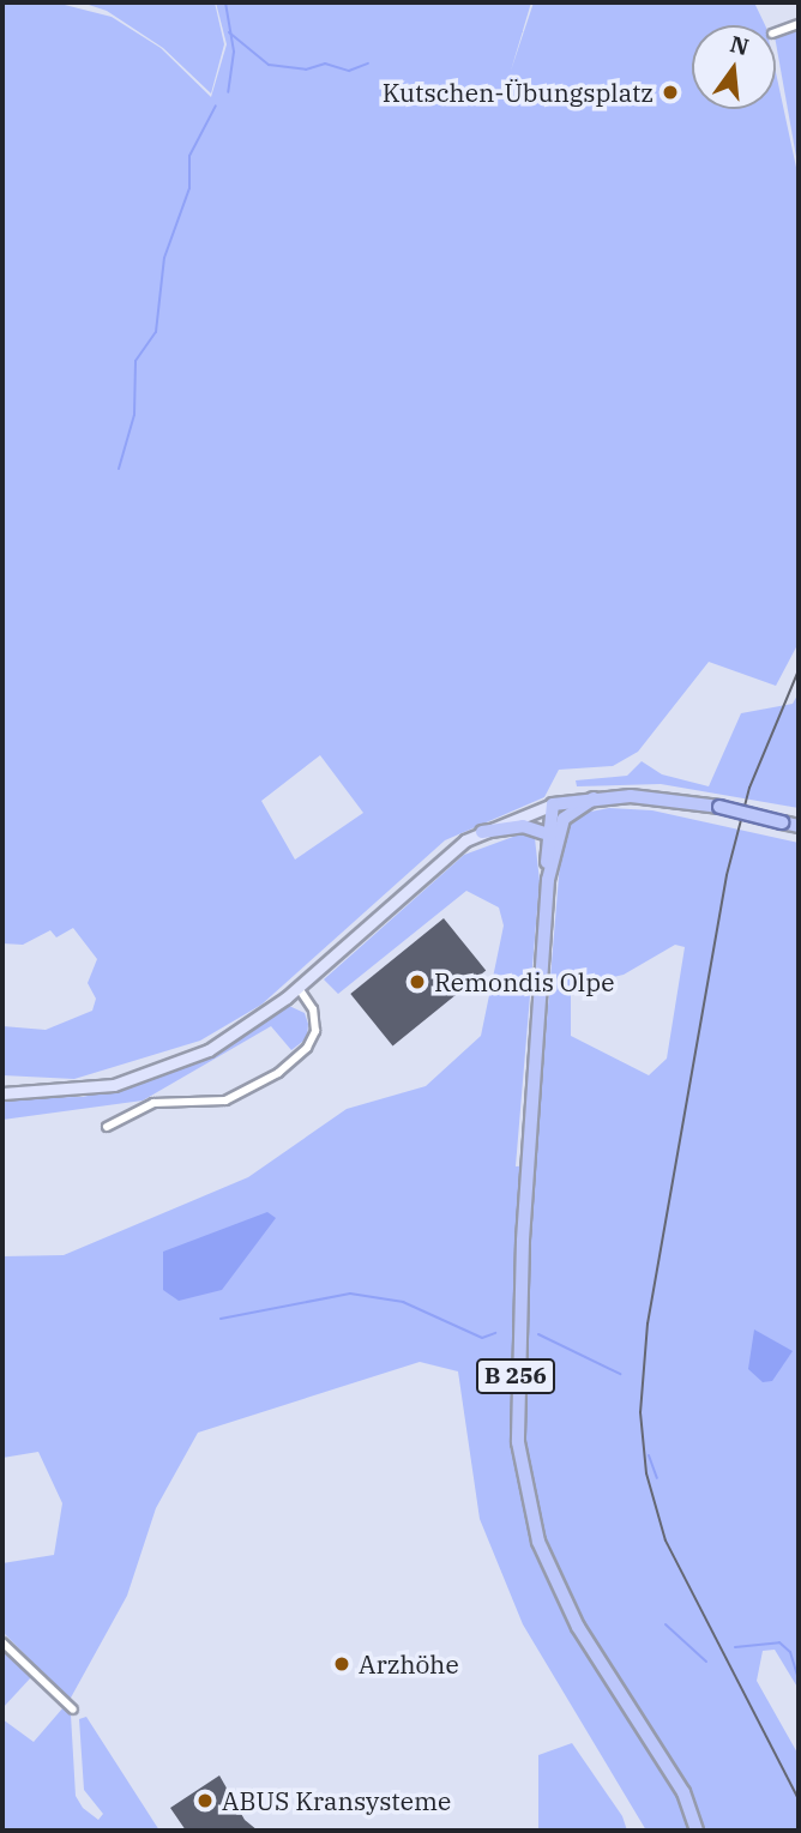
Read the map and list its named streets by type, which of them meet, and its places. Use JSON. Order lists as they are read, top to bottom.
{
  "streets": {
    "main road": ["B 256"]
  },
  "places": [
    "Kutschen-Übungsplatz",
    "Remondis Olpe",
    "Arzhöhe",
    "ABUS Kransysteme"
  ],
  "north": "top"
}
